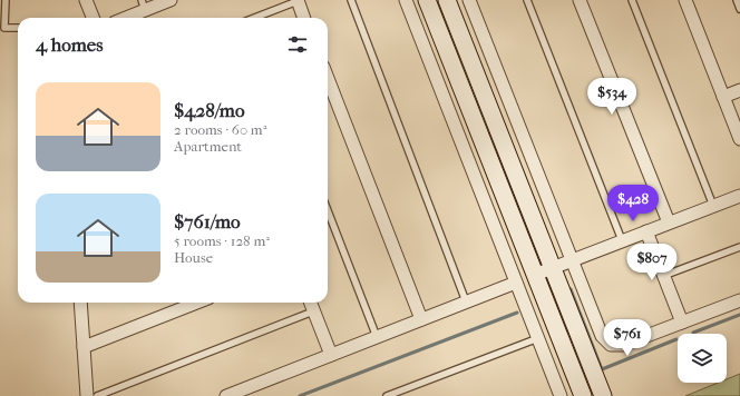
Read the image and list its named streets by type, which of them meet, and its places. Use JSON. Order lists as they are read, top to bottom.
{
  "page": {
    "heading": "4 homes",
    "list": [
      {
        "name": "$428/mo",
        "note": "2 rooms · 60 m² · Apartment"
      },
      {
        "name": "$761/mo",
        "note": "5 rooms · 128 m² · House"
      }
    ],
    "price": [
      "$534",
      "$428",
      "$807",
      "$761"
    ]
  }
}
